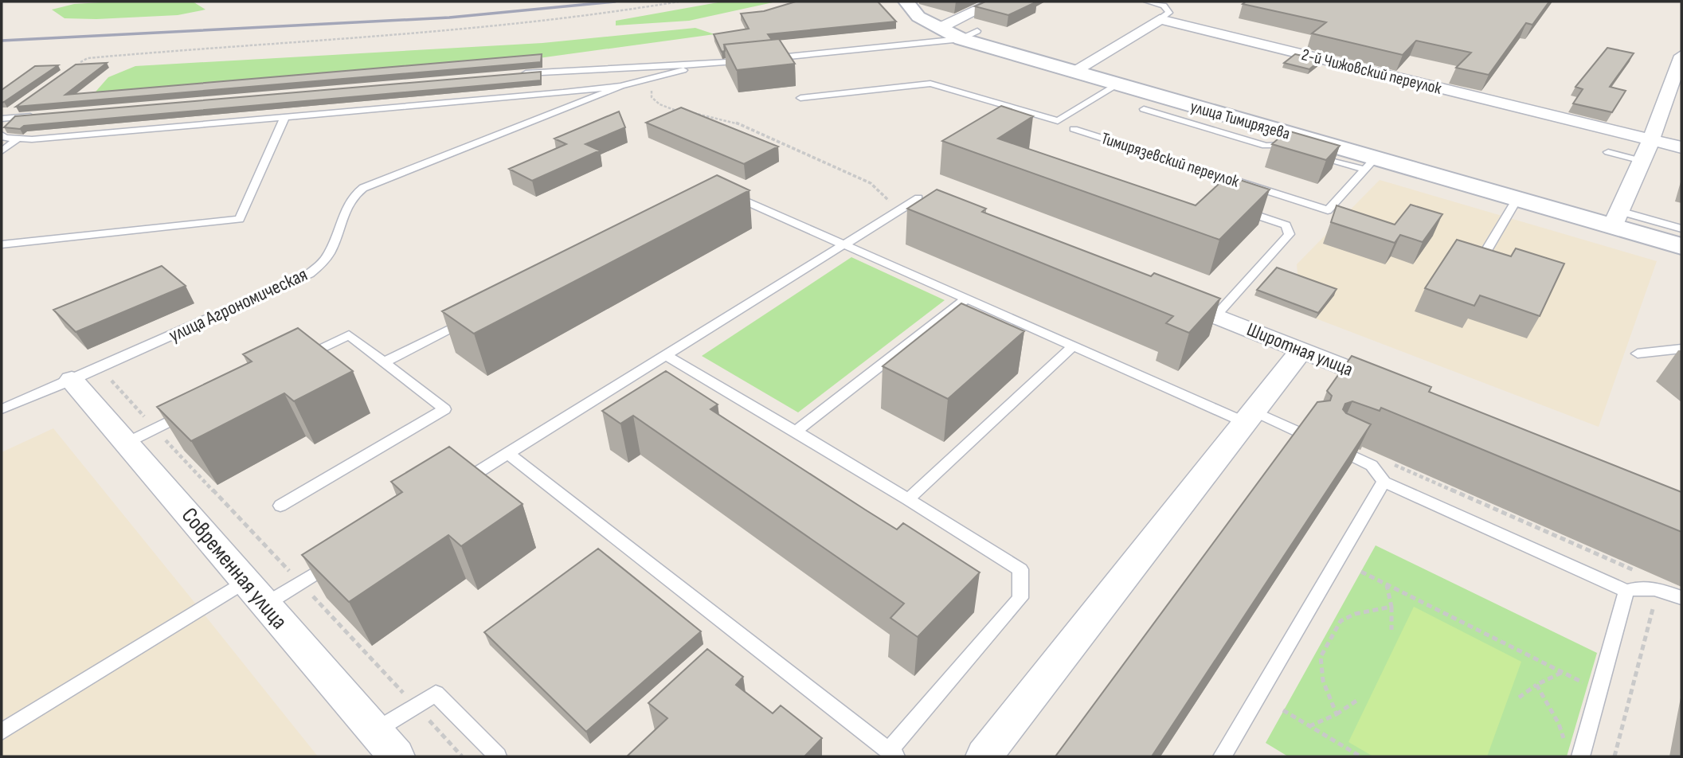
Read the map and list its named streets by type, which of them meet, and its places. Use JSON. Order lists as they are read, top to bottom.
{
  "streets": {
    "main road": ["улица Тимирязева"],
    "street": ["2-й Чижовский переулок", "Широтная улица", "Современная улица"],
    "lane": ["Тимирязевский переулок", "улица Агрономическая"]
  },
  "crossings": [
    ["улица Тимирязева", "Тимирязевский переулок"],
    ["улица Агрономическая", "Современная улица"]
  ]
}
